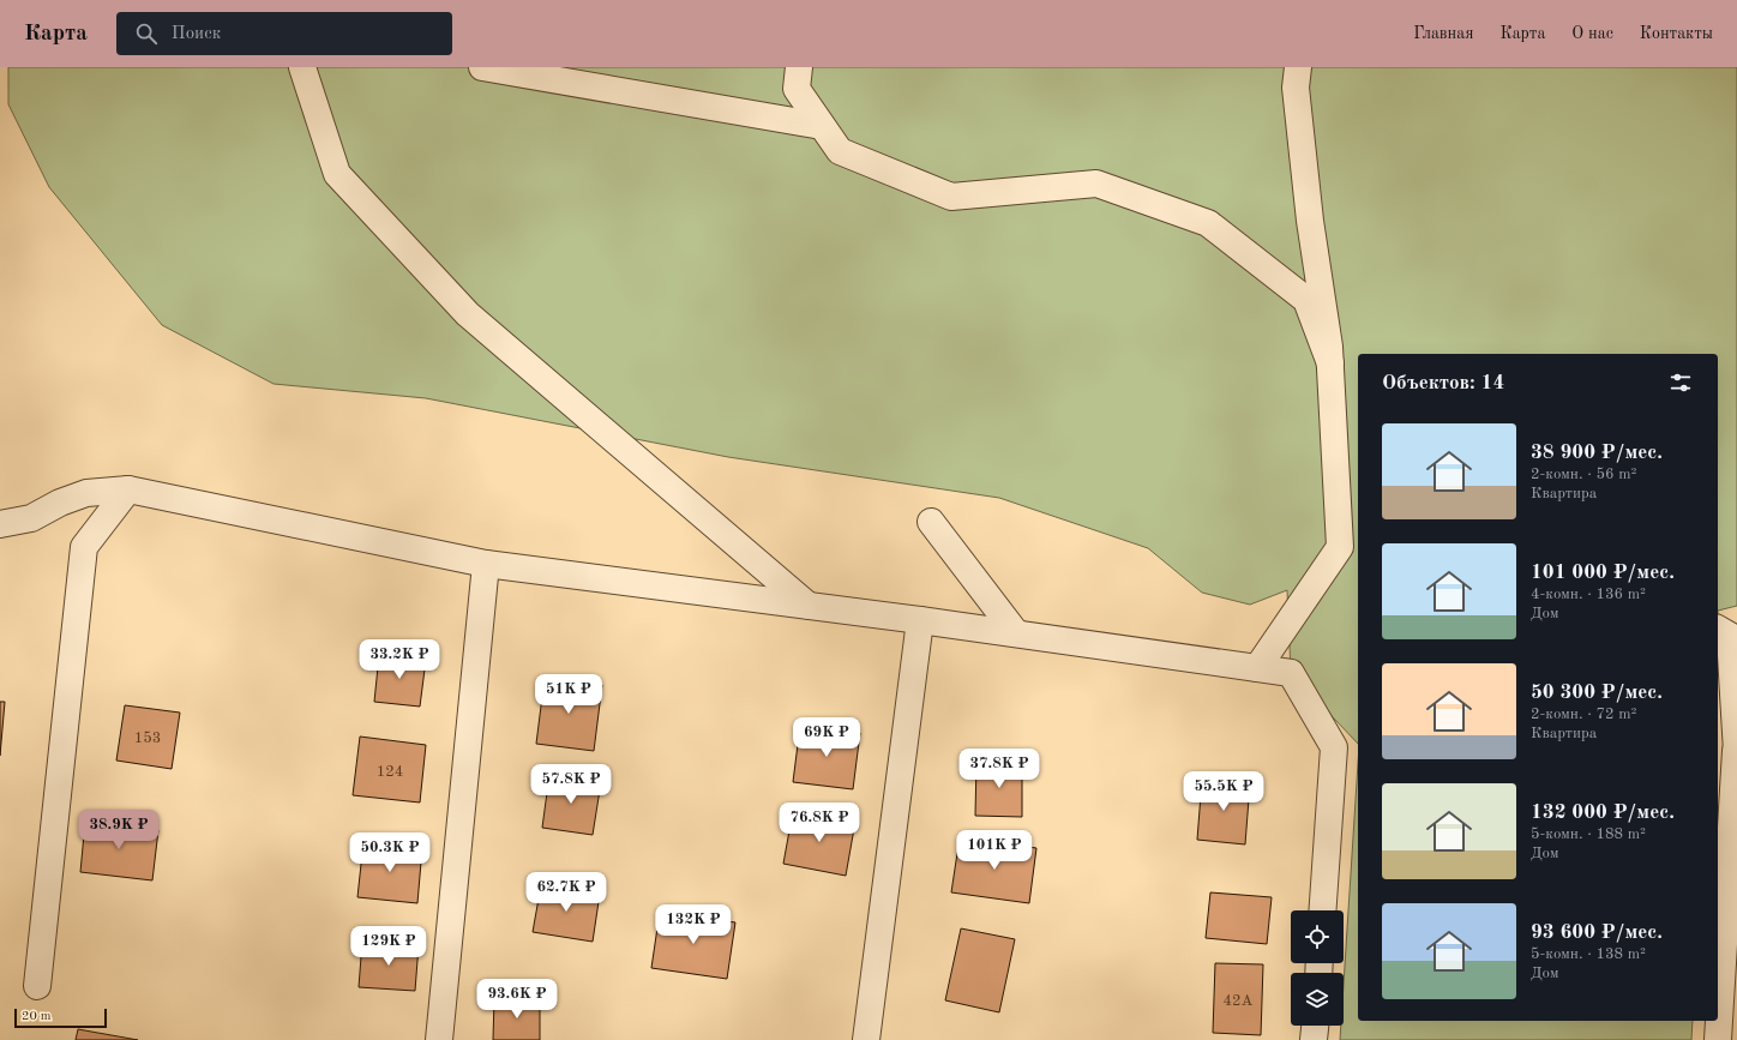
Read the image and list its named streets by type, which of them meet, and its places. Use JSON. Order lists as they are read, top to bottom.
{
  "house_numbers": ["153", "124", "42А"],
  "scale_bar": "20 m",
  "page": {
    "header": "Карта",
    "search": "Поиск",
    "nav": [
      "Главная",
      "Карта",
      "О нас",
      "Контакты"
    ],
    "heading": "Объектов: 14",
    "list": [
      {
        "name": "38 900 ₽/мес.",
        "note": "2-комн. · 56 m² · Квартира"
      },
      {
        "name": "101 000 ₽/мес.",
        "note": "4-комн. · 136 m² · Дом"
      },
      {
        "name": "50 300 ₽/мес.",
        "note": "2-комн. · 72 m² · Квартира"
      },
      {
        "name": "132 000 ₽/мес.",
        "note": "5-комн. · 188 m² · Дом"
      },
      {
        "name": "93 600 ₽/мес.",
        "note": "5-комн. · 138 m² · Дом"
      }
    ],
    "price": [
      "33.2K ₽",
      "51K ₽",
      "69K ₽",
      "37.8K ₽",
      "57.8K ₽",
      "55.5K ₽",
      "76.8K ₽",
      "38.9K ₽",
      "101K ₽",
      "50.3K ₽",
      "62.7K ₽",
      "132K ₽",
      "129K ₽",
      "93.6K ₽"
    ],
    "scale": "20 m"
  }
}
